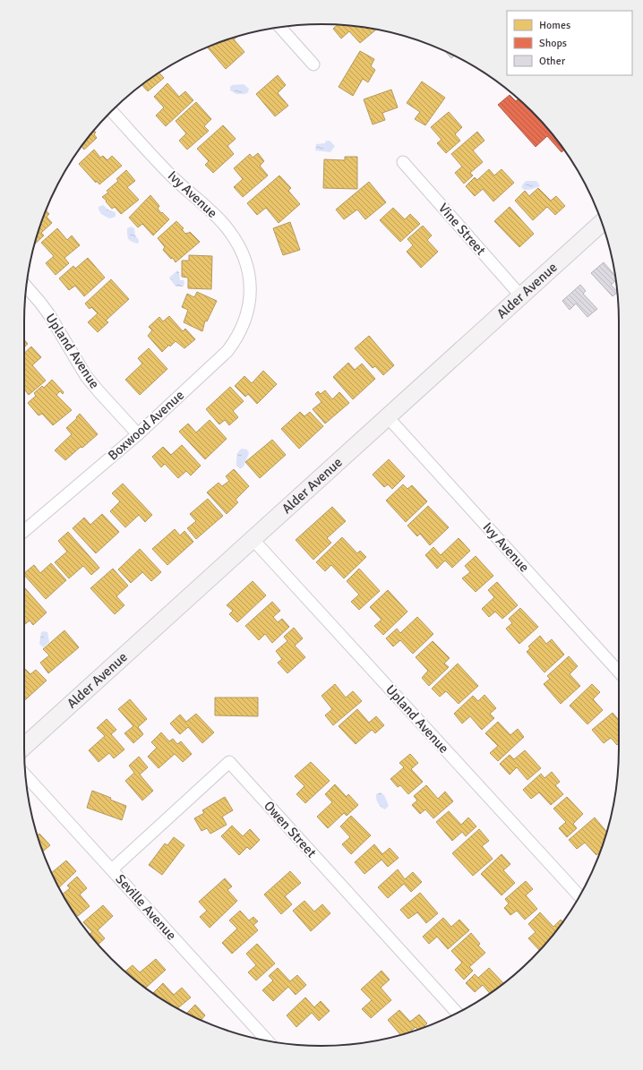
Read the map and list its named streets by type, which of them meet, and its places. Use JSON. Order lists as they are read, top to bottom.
{
  "streets": {
    "main road": ["Alder Avenue"],
    "street": [
      "Ivy Avenue",
      "Vine Street",
      "Upland Avenue",
      "Boxwood Avenue",
      "Owen Street",
      "Seville Avenue"
    ]
  },
  "crossings": [
    ["Ivy Avenue", "Alder Avenue"],
    ["Ivy Avenue", "Boxwood Avenue"],
    ["Vine Street", "Alder Avenue"],
    ["Alder Avenue", "Upland Avenue"],
    ["Upland Avenue", "Boxwood Avenue"],
    ["Owen Street", "Seville Avenue"]
  ],
  "legend": ["Homes", "Shops", "Other"]
}
